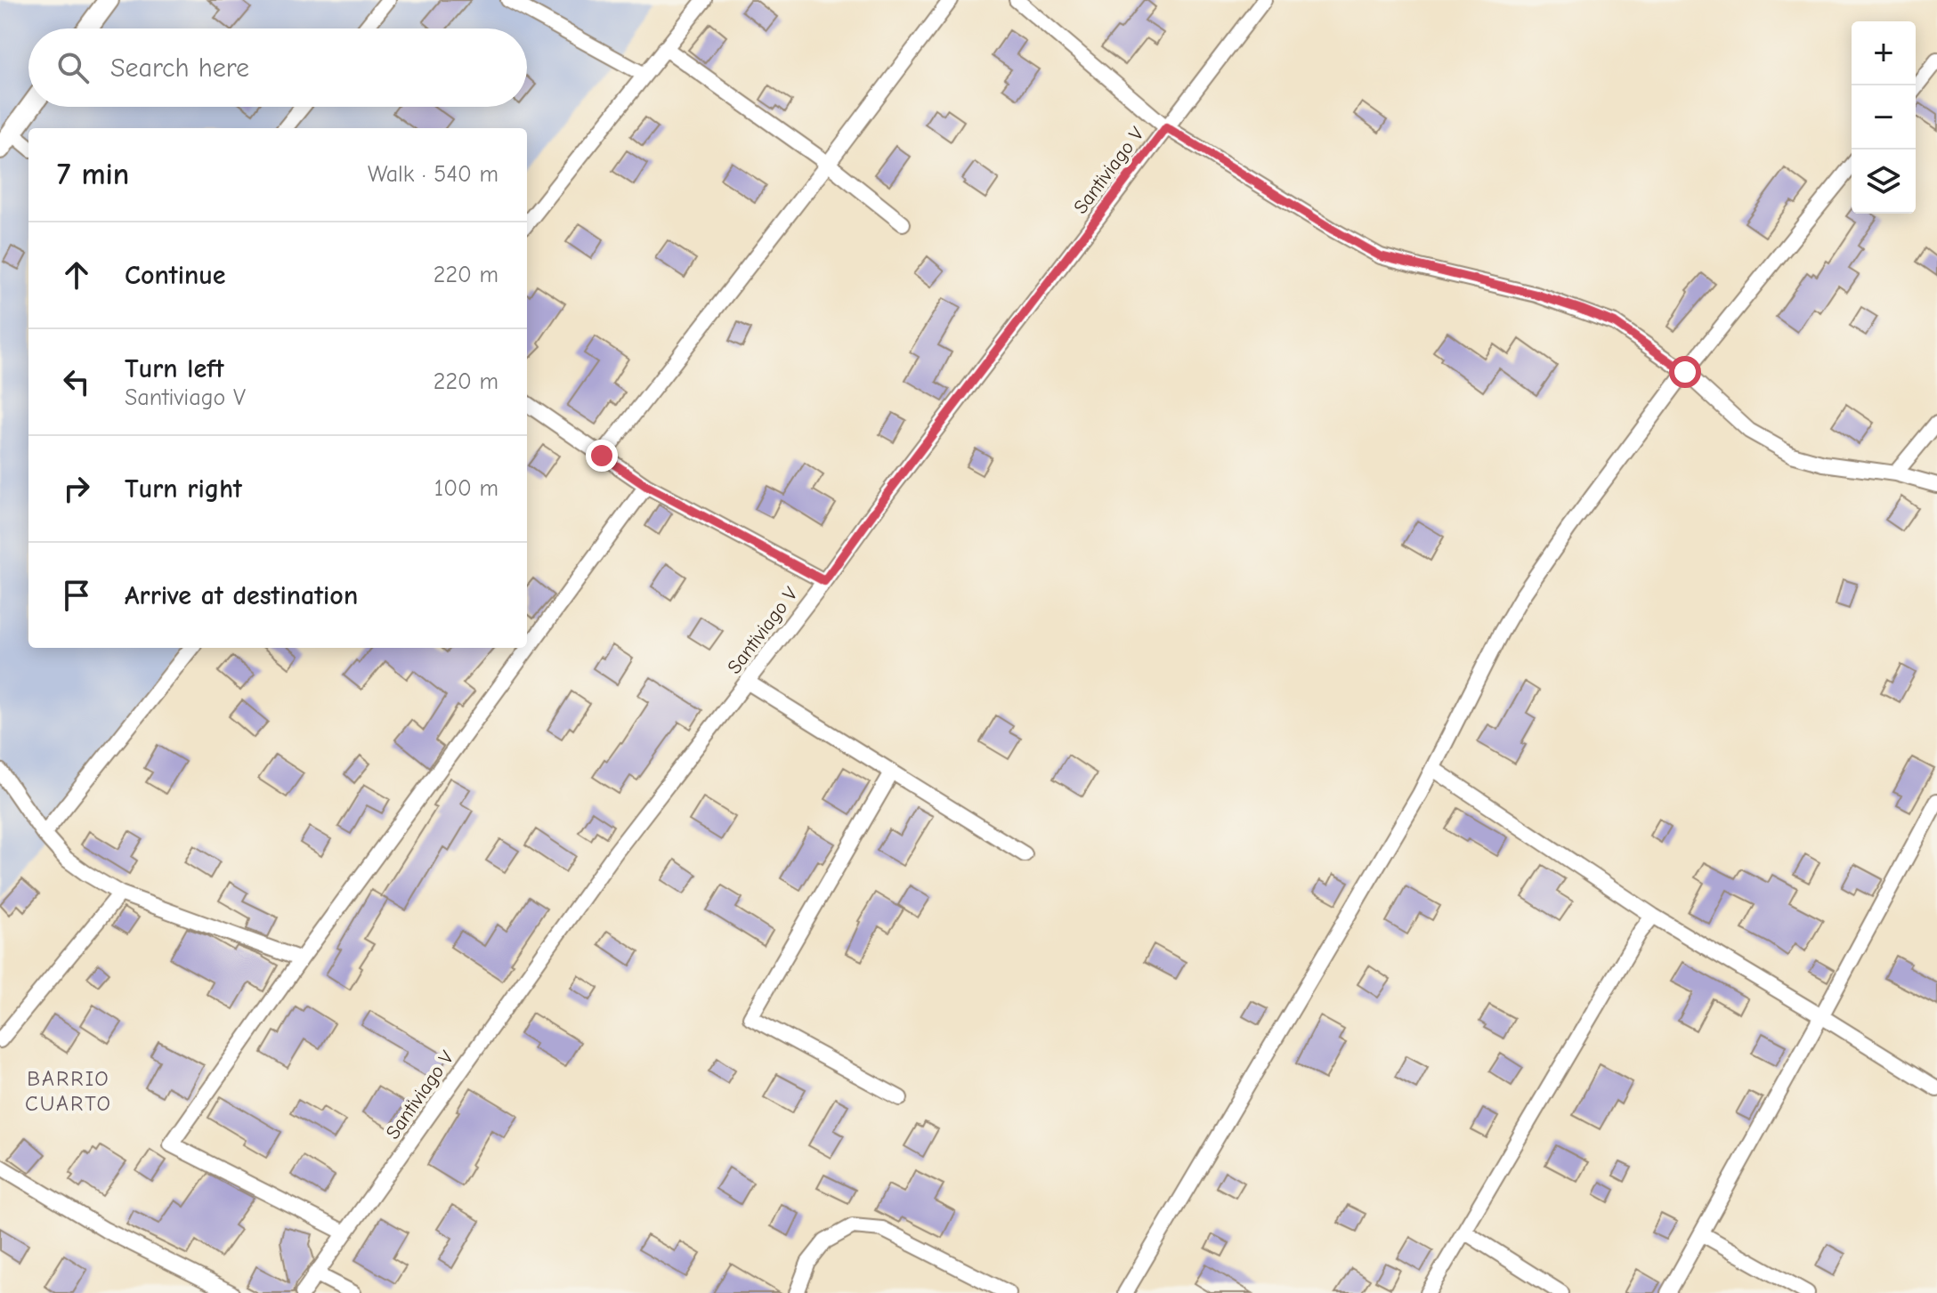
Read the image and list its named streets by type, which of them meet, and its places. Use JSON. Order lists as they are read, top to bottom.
{
  "streets": {
    "street": ["Santiviago V"]
  },
  "districts": ["BARRIO CUARTO"],
  "page": {
    "map_buttons": ["+", "−"],
    "search": "Search here",
    "heading": ["7 min", "Walk · 540 m"],
    "list": [
      ["Continue", "220 m"],
      ["Turn left", "Santiviago V", "220 m"],
      ["Turn right", "100 m"],
      "Arrive at destination"
    ]
  }
}
